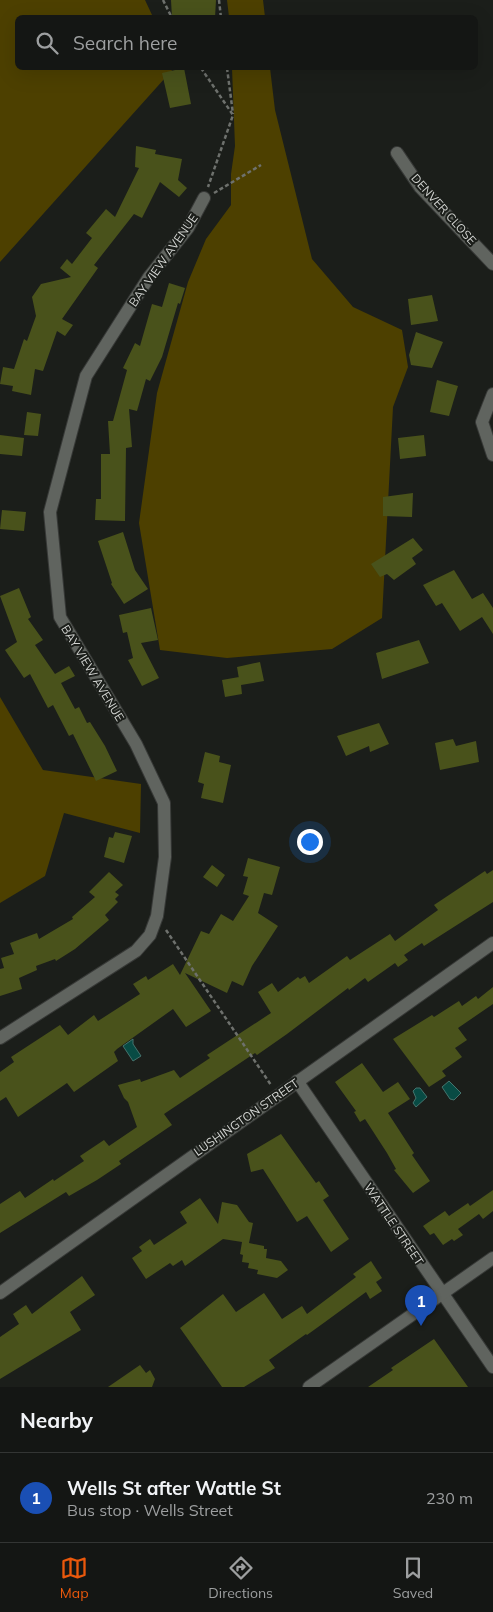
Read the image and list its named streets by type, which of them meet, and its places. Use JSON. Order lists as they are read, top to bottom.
{
  "streets": {
    "street": [
      "DENVER CLOSE",
      "BAY VIEW AVENUE",
      "LUSHINGTON STREET",
      "WATTLE STREET"
    ]
  },
  "crossings": [
    ["LUSHINGTON STREET", "WATTLE STREET"]
  ],
  "page": {
    "search": "Search here",
    "pins": "1",
    "heading": "Nearby",
    "list": [
      {
        "mark": "1",
        "name": "Wells St after Wattle St",
        "note": "Bus stop · Wells Street",
        "value": "230 m"
      }
    ],
    "nav": ["Map", "Directions", "Saved"]
  }
}
